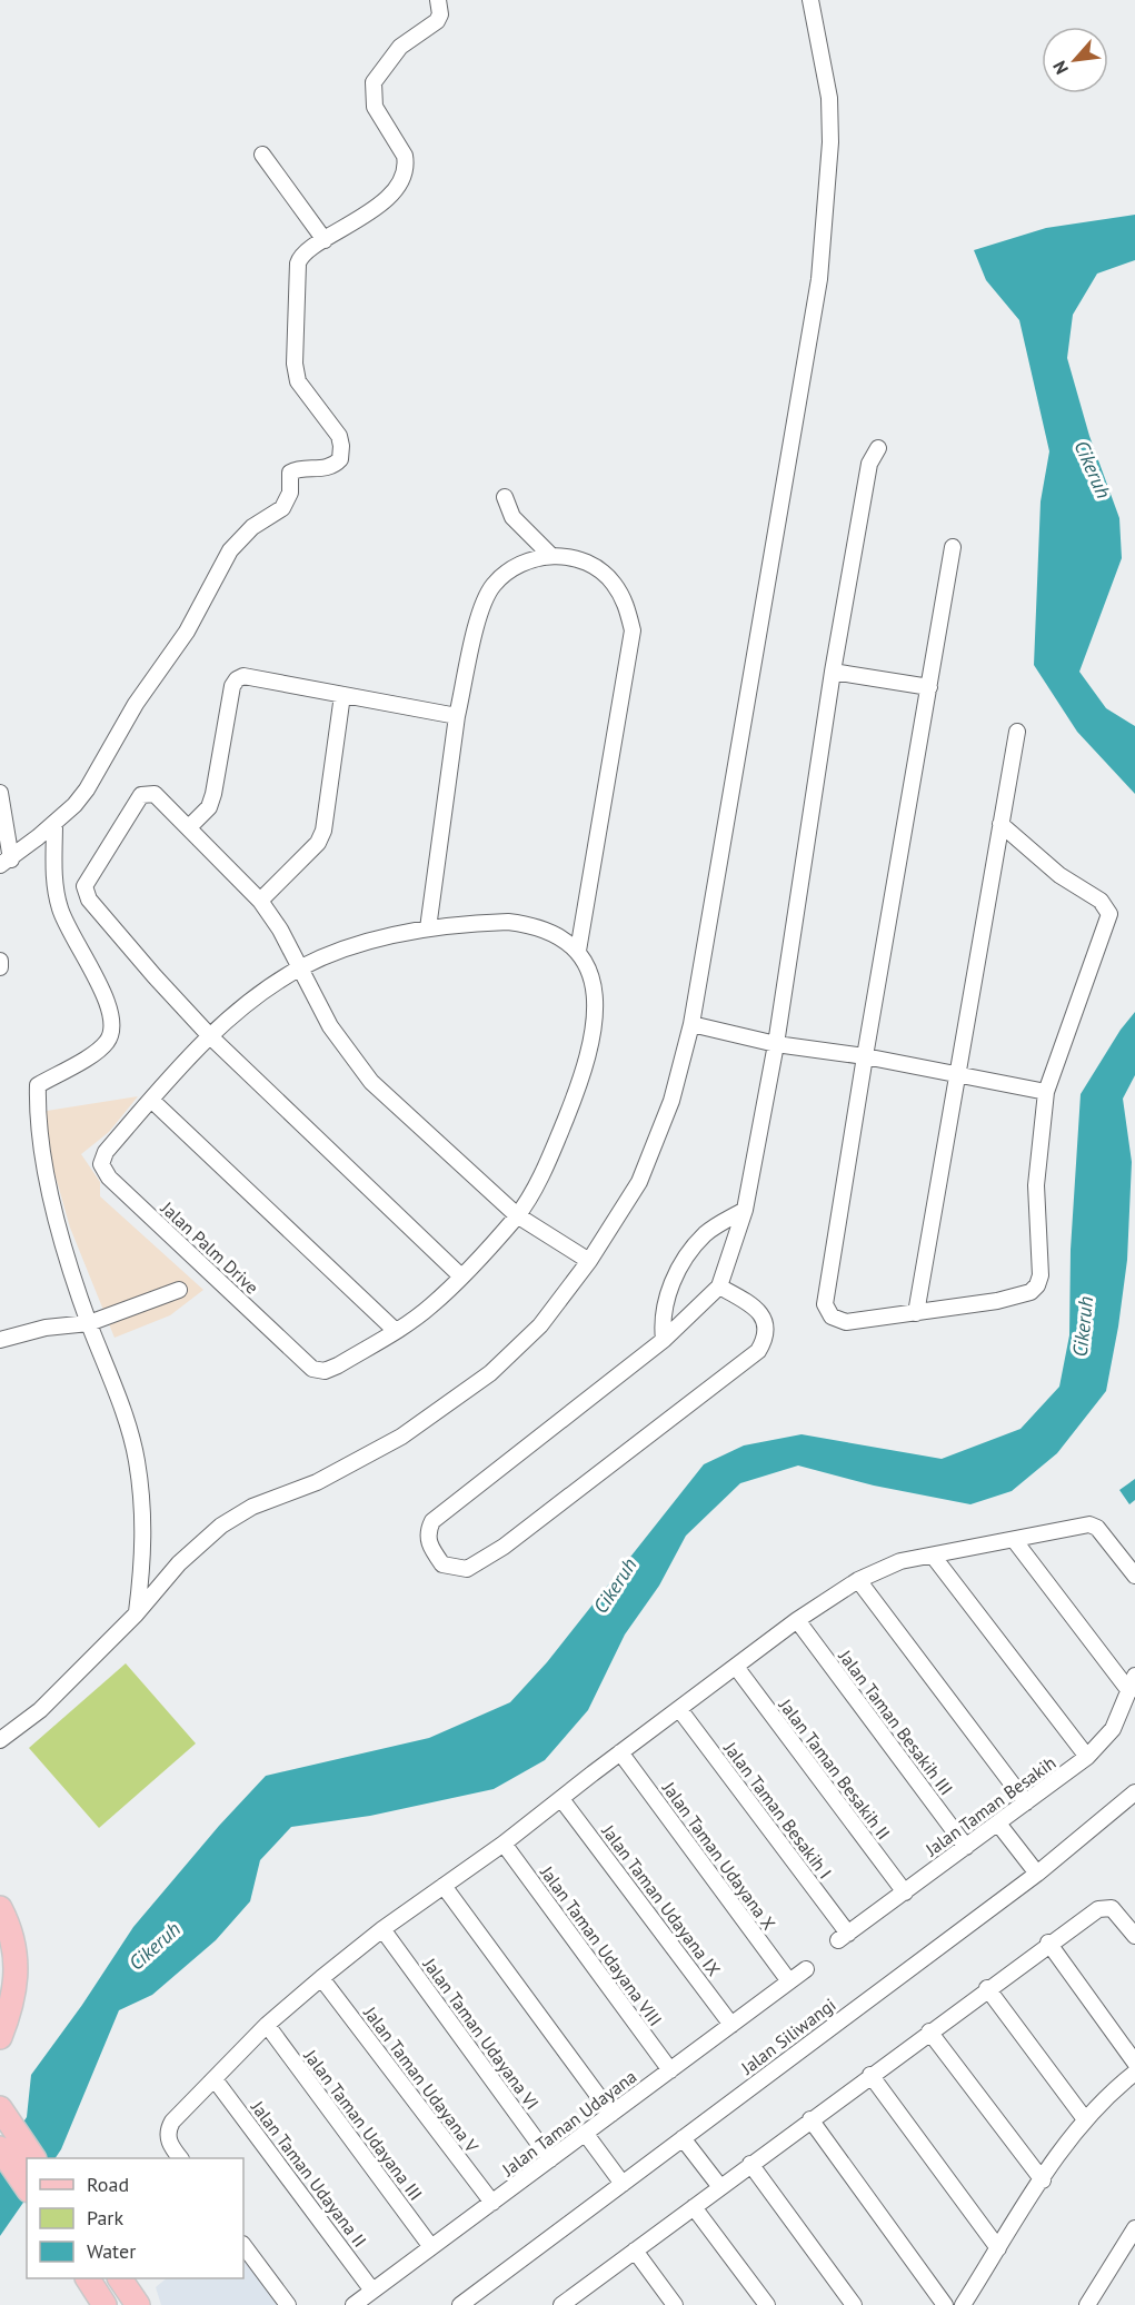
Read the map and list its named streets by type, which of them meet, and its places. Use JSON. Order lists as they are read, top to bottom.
{
  "streets": {
    "street": [
      "Jalan Palm Drive",
      "Jalan Taman Besakih III",
      "Jalan Taman Besakih II",
      "Jalan Taman Besakih",
      "Jalan Taman Besakih I",
      "Jalan Taman Udayana X",
      "Jalan Taman Udayana IX",
      "Jalan Taman Udayana VIII",
      "Jalan Taman Udayana VI",
      "Jalan Siliwangi",
      "Jalan Taman Udayana V",
      "Jalan Taman Udayana",
      "Jalan Taman Udayana III",
      "Jalan Taman Udayana II"
    ]
  },
  "crossings": [
    ["Jalan Taman Besakih III", "Jalan Taman Besakih"],
    ["Jalan Taman Besakih II", "Jalan Taman Besakih"],
    ["Jalan Taman Besakih", "Jalan Taman Besakih I"],
    ["Jalan Taman Udayana X", "Jalan Taman Udayana"],
    ["Jalan Taman Udayana IX", "Jalan Taman Udayana"],
    ["Jalan Taman Udayana VIII", "Jalan Taman Udayana"],
    ["Jalan Taman Udayana VI", "Jalan Taman Udayana"],
    ["Jalan Taman Udayana V", "Jalan Taman Udayana"],
    ["Jalan Taman Udayana", "Jalan Taman Udayana III"],
    ["Jalan Taman Udayana", "Jalan Taman Udayana II"]
  ],
  "water": ["Cikeruh"],
  "legend": ["Road", "Park", "Water"],
  "north": "bottom left"
}
